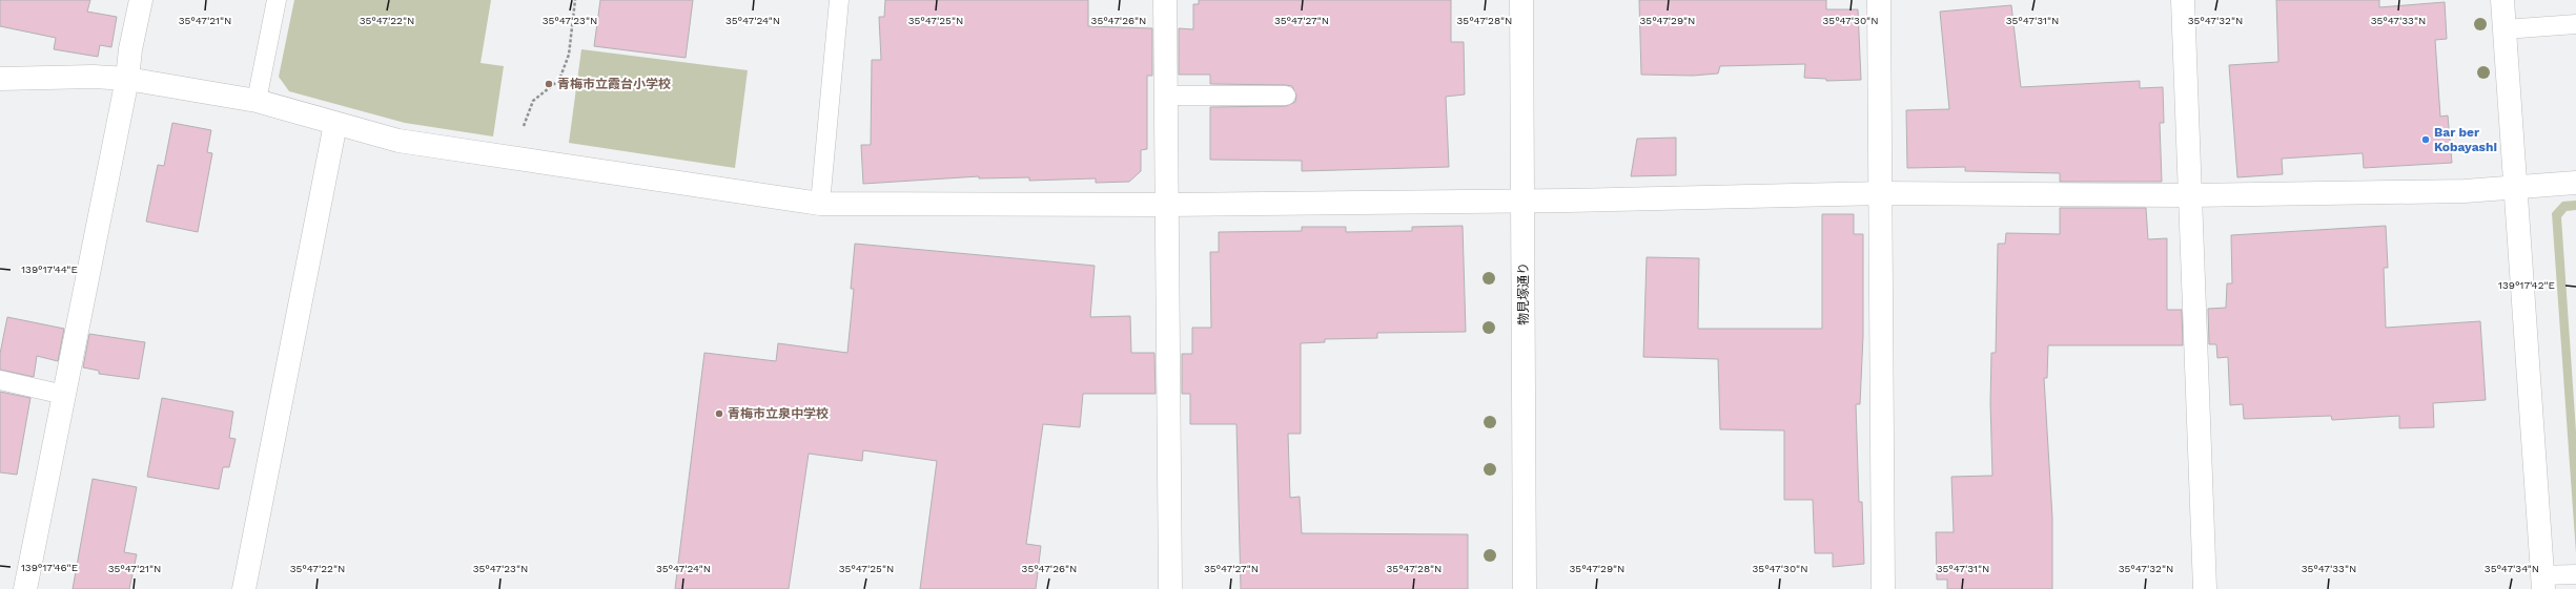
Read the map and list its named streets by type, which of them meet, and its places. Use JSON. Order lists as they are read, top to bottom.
{
  "streets": {
    "street": ["物見塚通り"]
  },
  "places": ["青梅市立霞台小学校", "Bar ber Kobayashi", "青梅市立泉中学校"],
  "coordinates": [
    "35°47'21\"N",
    "35°47'22\"N",
    "35°47'23\"N",
    "35°47'24\"N",
    "35°47'25\"N",
    "35°47'26\"N",
    "35°47'27\"N",
    "35°47'28\"N",
    "35°47'29\"N",
    "35°47'30\"N",
    "35°47'31\"N",
    "35°47'32\"N",
    "35°47'33\"N",
    "139°17'44\"E",
    "139°17'42\"E",
    "139°17'46\"E",
    "35°47'34\"N"
  ]
}
